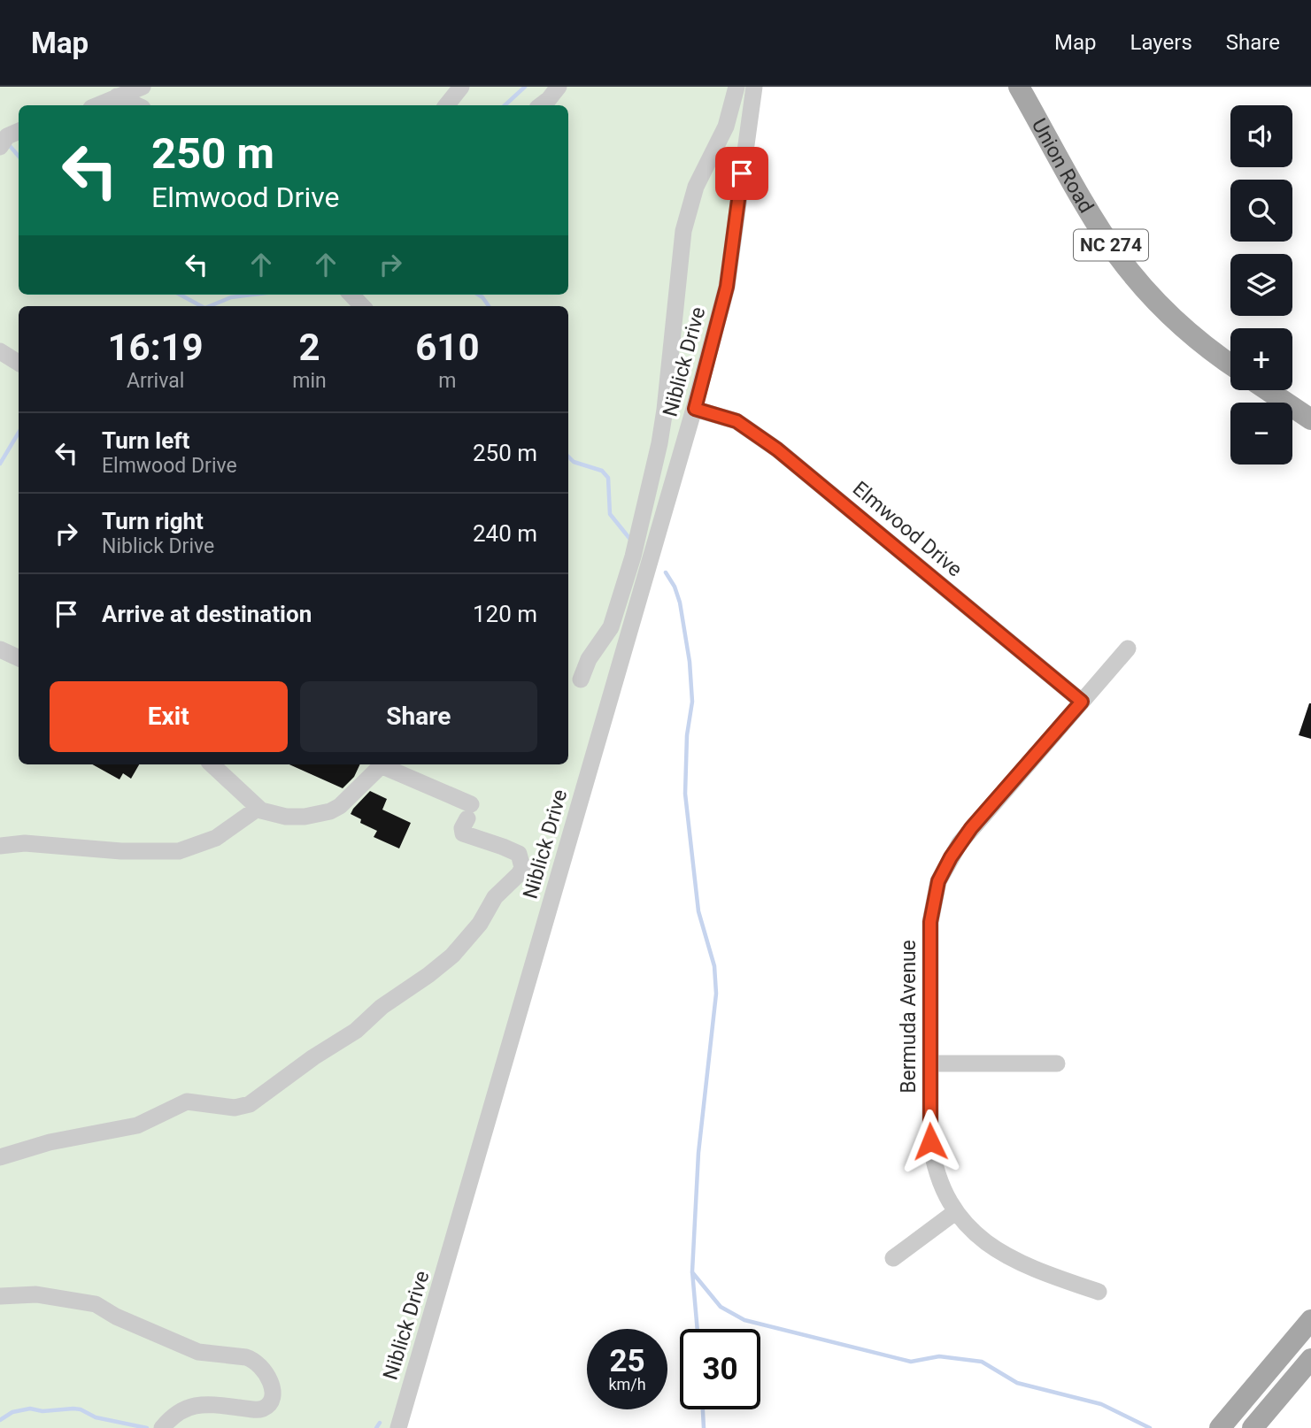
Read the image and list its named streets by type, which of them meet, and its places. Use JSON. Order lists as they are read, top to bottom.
{
  "streets": {
    "main road": ["Union Road", "NC 274"],
    "street": ["Niblick Drive", "Elmwood Drive", "Bermuda Avenue"]
  },
  "crossings": [
    ["Niblick Drive", "Elmwood Drive"],
    ["Elmwood Drive", "Bermuda Avenue"]
  ],
  "page": {
    "header": "Map",
    "nav": ["Map", "Layers", "Share"],
    "map_buttons": ["+", "−"],
    "turn": ["250 m", "Elmwood Drive"],
    "eta": [
      "16:19",
      "Arrival",
      "2",
      "min",
      "610",
      "m"
    ],
    "list": [
      {
        "name": "Turn left",
        "note": "Elmwood Drive",
        "value": "250 m"
      },
      {
        "name": "Turn right",
        "note": "Niblick Drive",
        "value": "240 m"
      },
      {
        "name": "Arrive at destination",
        "value": "120 m"
      }
    ],
    "buttons": ["Exit", "Share"],
    "speed": "25 km/h",
    "limit": "30"
  }
}
